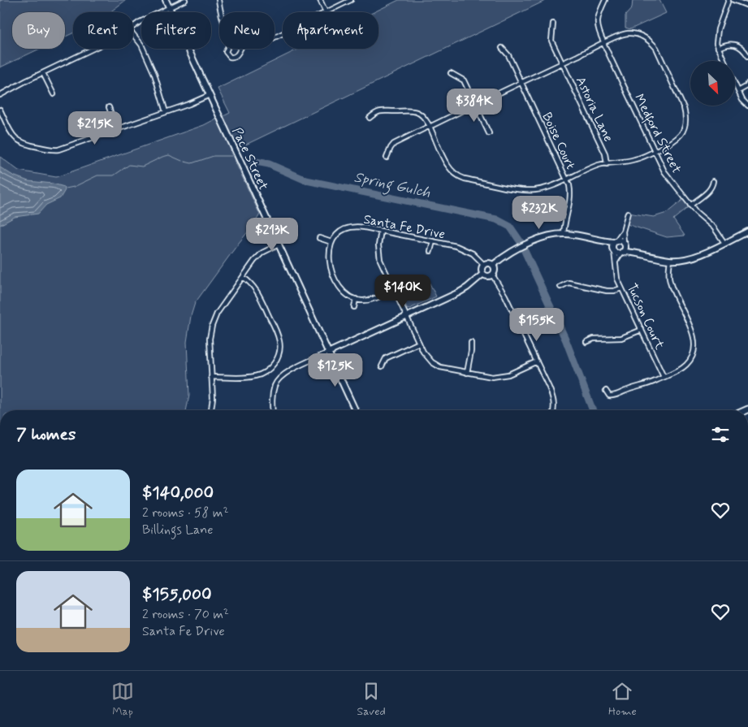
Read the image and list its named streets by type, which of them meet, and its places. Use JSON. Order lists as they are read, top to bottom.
{
  "streets": {
    "street": [
      "Astoria Lane",
      "Medford Street",
      "Boise Court",
      "Pace Street",
      "Santa Fe Drive",
      "Tucson Court"
    ]
  },
  "water": ["Spring Gulch"],
  "north": "bottom right",
  "page": {
    "chip": [
      "Buy",
      "Rent",
      "Filters",
      "New",
      "Apartment"
    ],
    "price": [
      "$384K",
      "$215K",
      "$232K",
      "$213K",
      "$140K",
      "$155K",
      "$125K"
    ],
    "heading": "7 homes",
    "list": [
      {
        "name": "$140,000",
        "note": "2 rooms · 58 m² · Billings Lane"
      },
      {
        "name": "$155,000",
        "note": "2 rooms · 70 m² · Santa Fe Drive"
      }
    ],
    "tabs": ["Map", "Saved", "Home"]
  }
}
